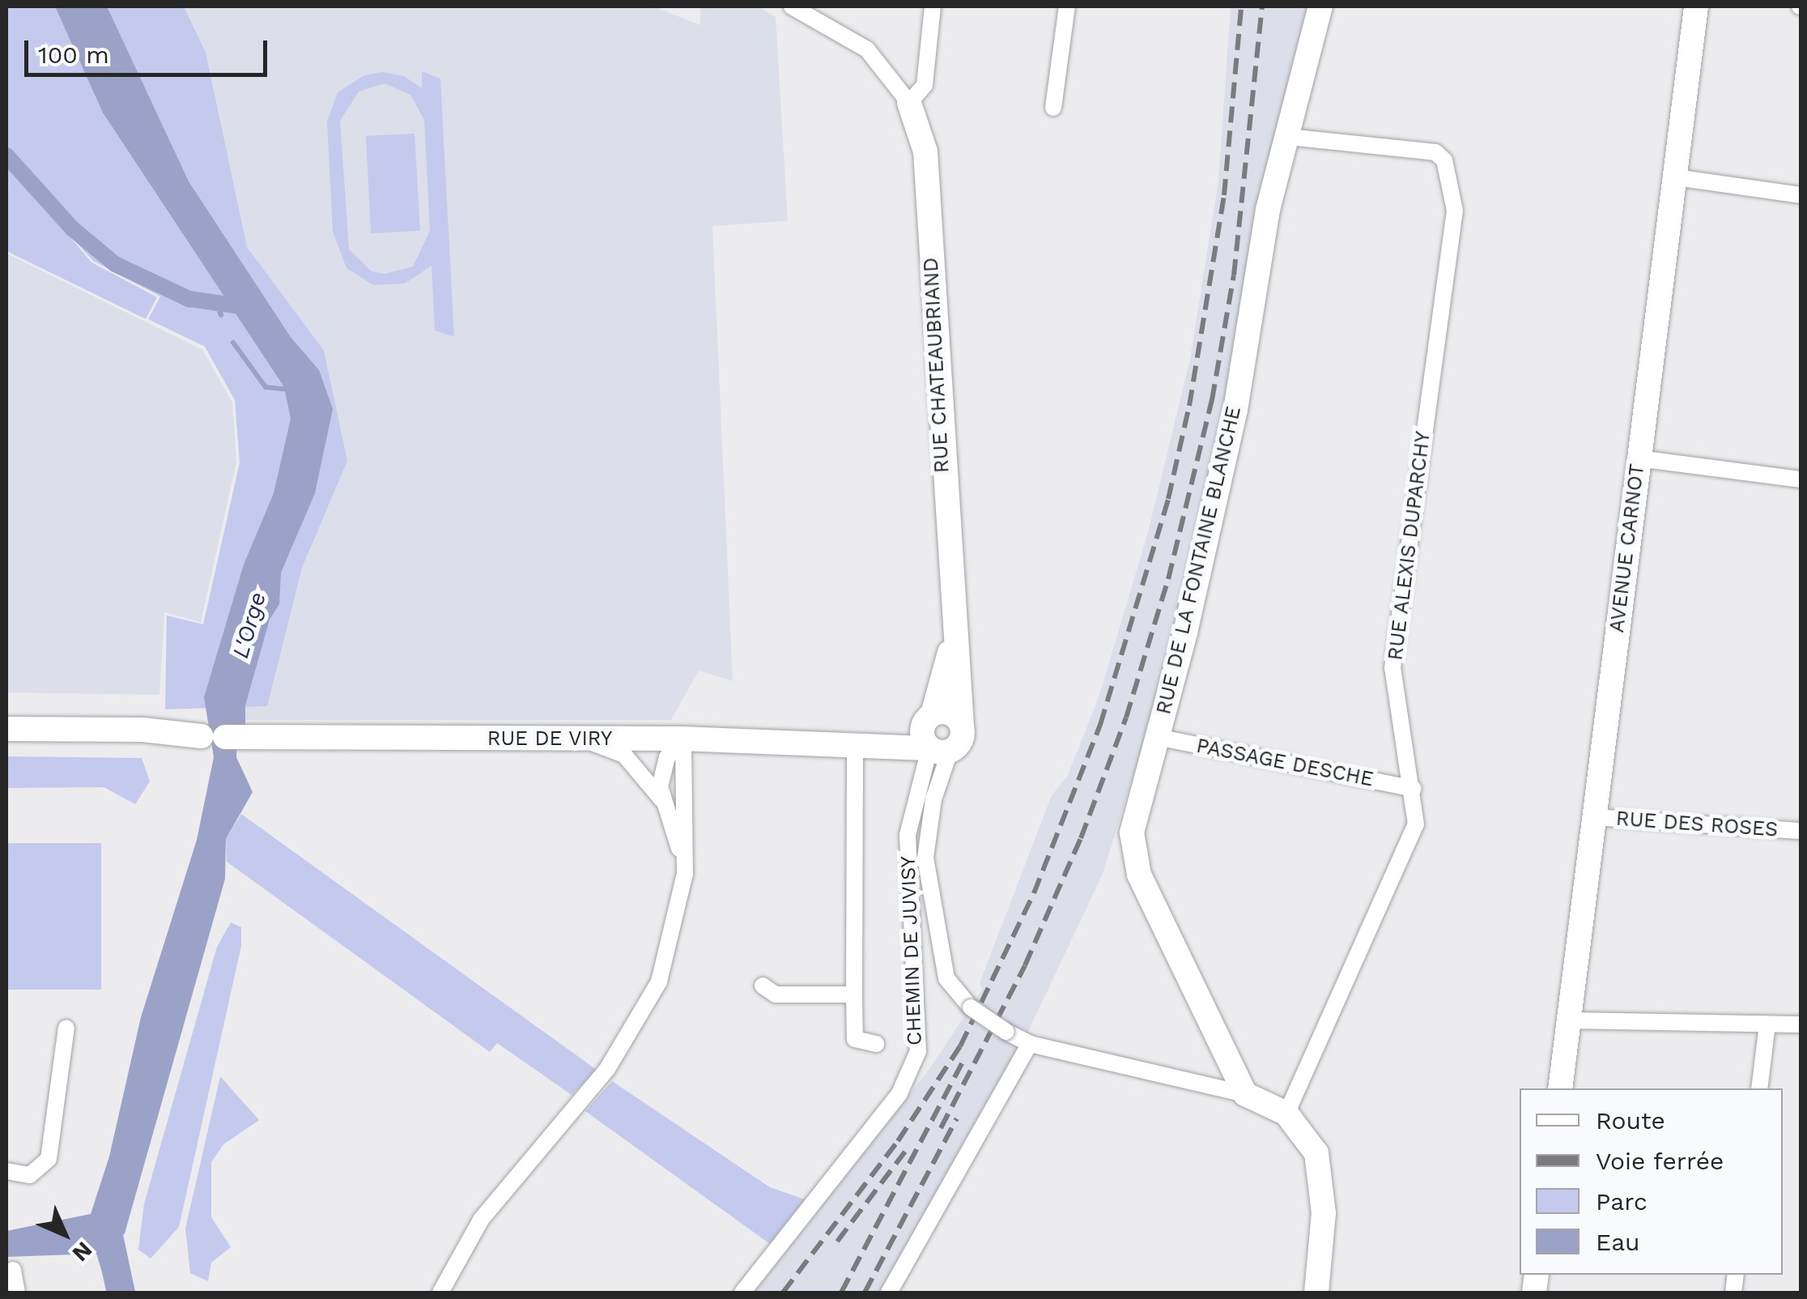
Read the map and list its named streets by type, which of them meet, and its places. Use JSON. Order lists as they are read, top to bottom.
{
  "streets": {
    "street": [
      "RUE CHATEAUBRIAND",
      "RUE ALEXIS DUPARCHY",
      "AVENUE CARNOT",
      "RUE DE LA FONTAINE BLANCHE",
      "RUE DE VIRY",
      "PASSAGE DESCHE",
      "RUE DES ROSES",
      "CHEMIN DE JUVISY"
    ]
  },
  "crossings": [
    ["RUE CHATEAUBRIAND", "RUE DE VIRY"],
    ["RUE CHATEAUBRIAND", "CHEMIN DE JUVISY"],
    ["RUE ALEXIS DUPARCHY", "RUE DE LA FONTAINE BLANCHE"],
    ["RUE ALEXIS DUPARCHY", "PASSAGE DESCHE"],
    ["AVENUE CARNOT", "RUE DES ROSES"],
    ["RUE DE LA FONTAINE BLANCHE", "PASSAGE DESCHE"],
    ["RUE DE VIRY", "CHEMIN DE JUVISY"]
  ],
  "water": ["L'Orge"],
  "legend": [
    "Route",
    "Voie ferrée",
    "Parc",
    "Eau"
  ],
  "scale_bar": "100 m",
  "north": "bottom right"
}
